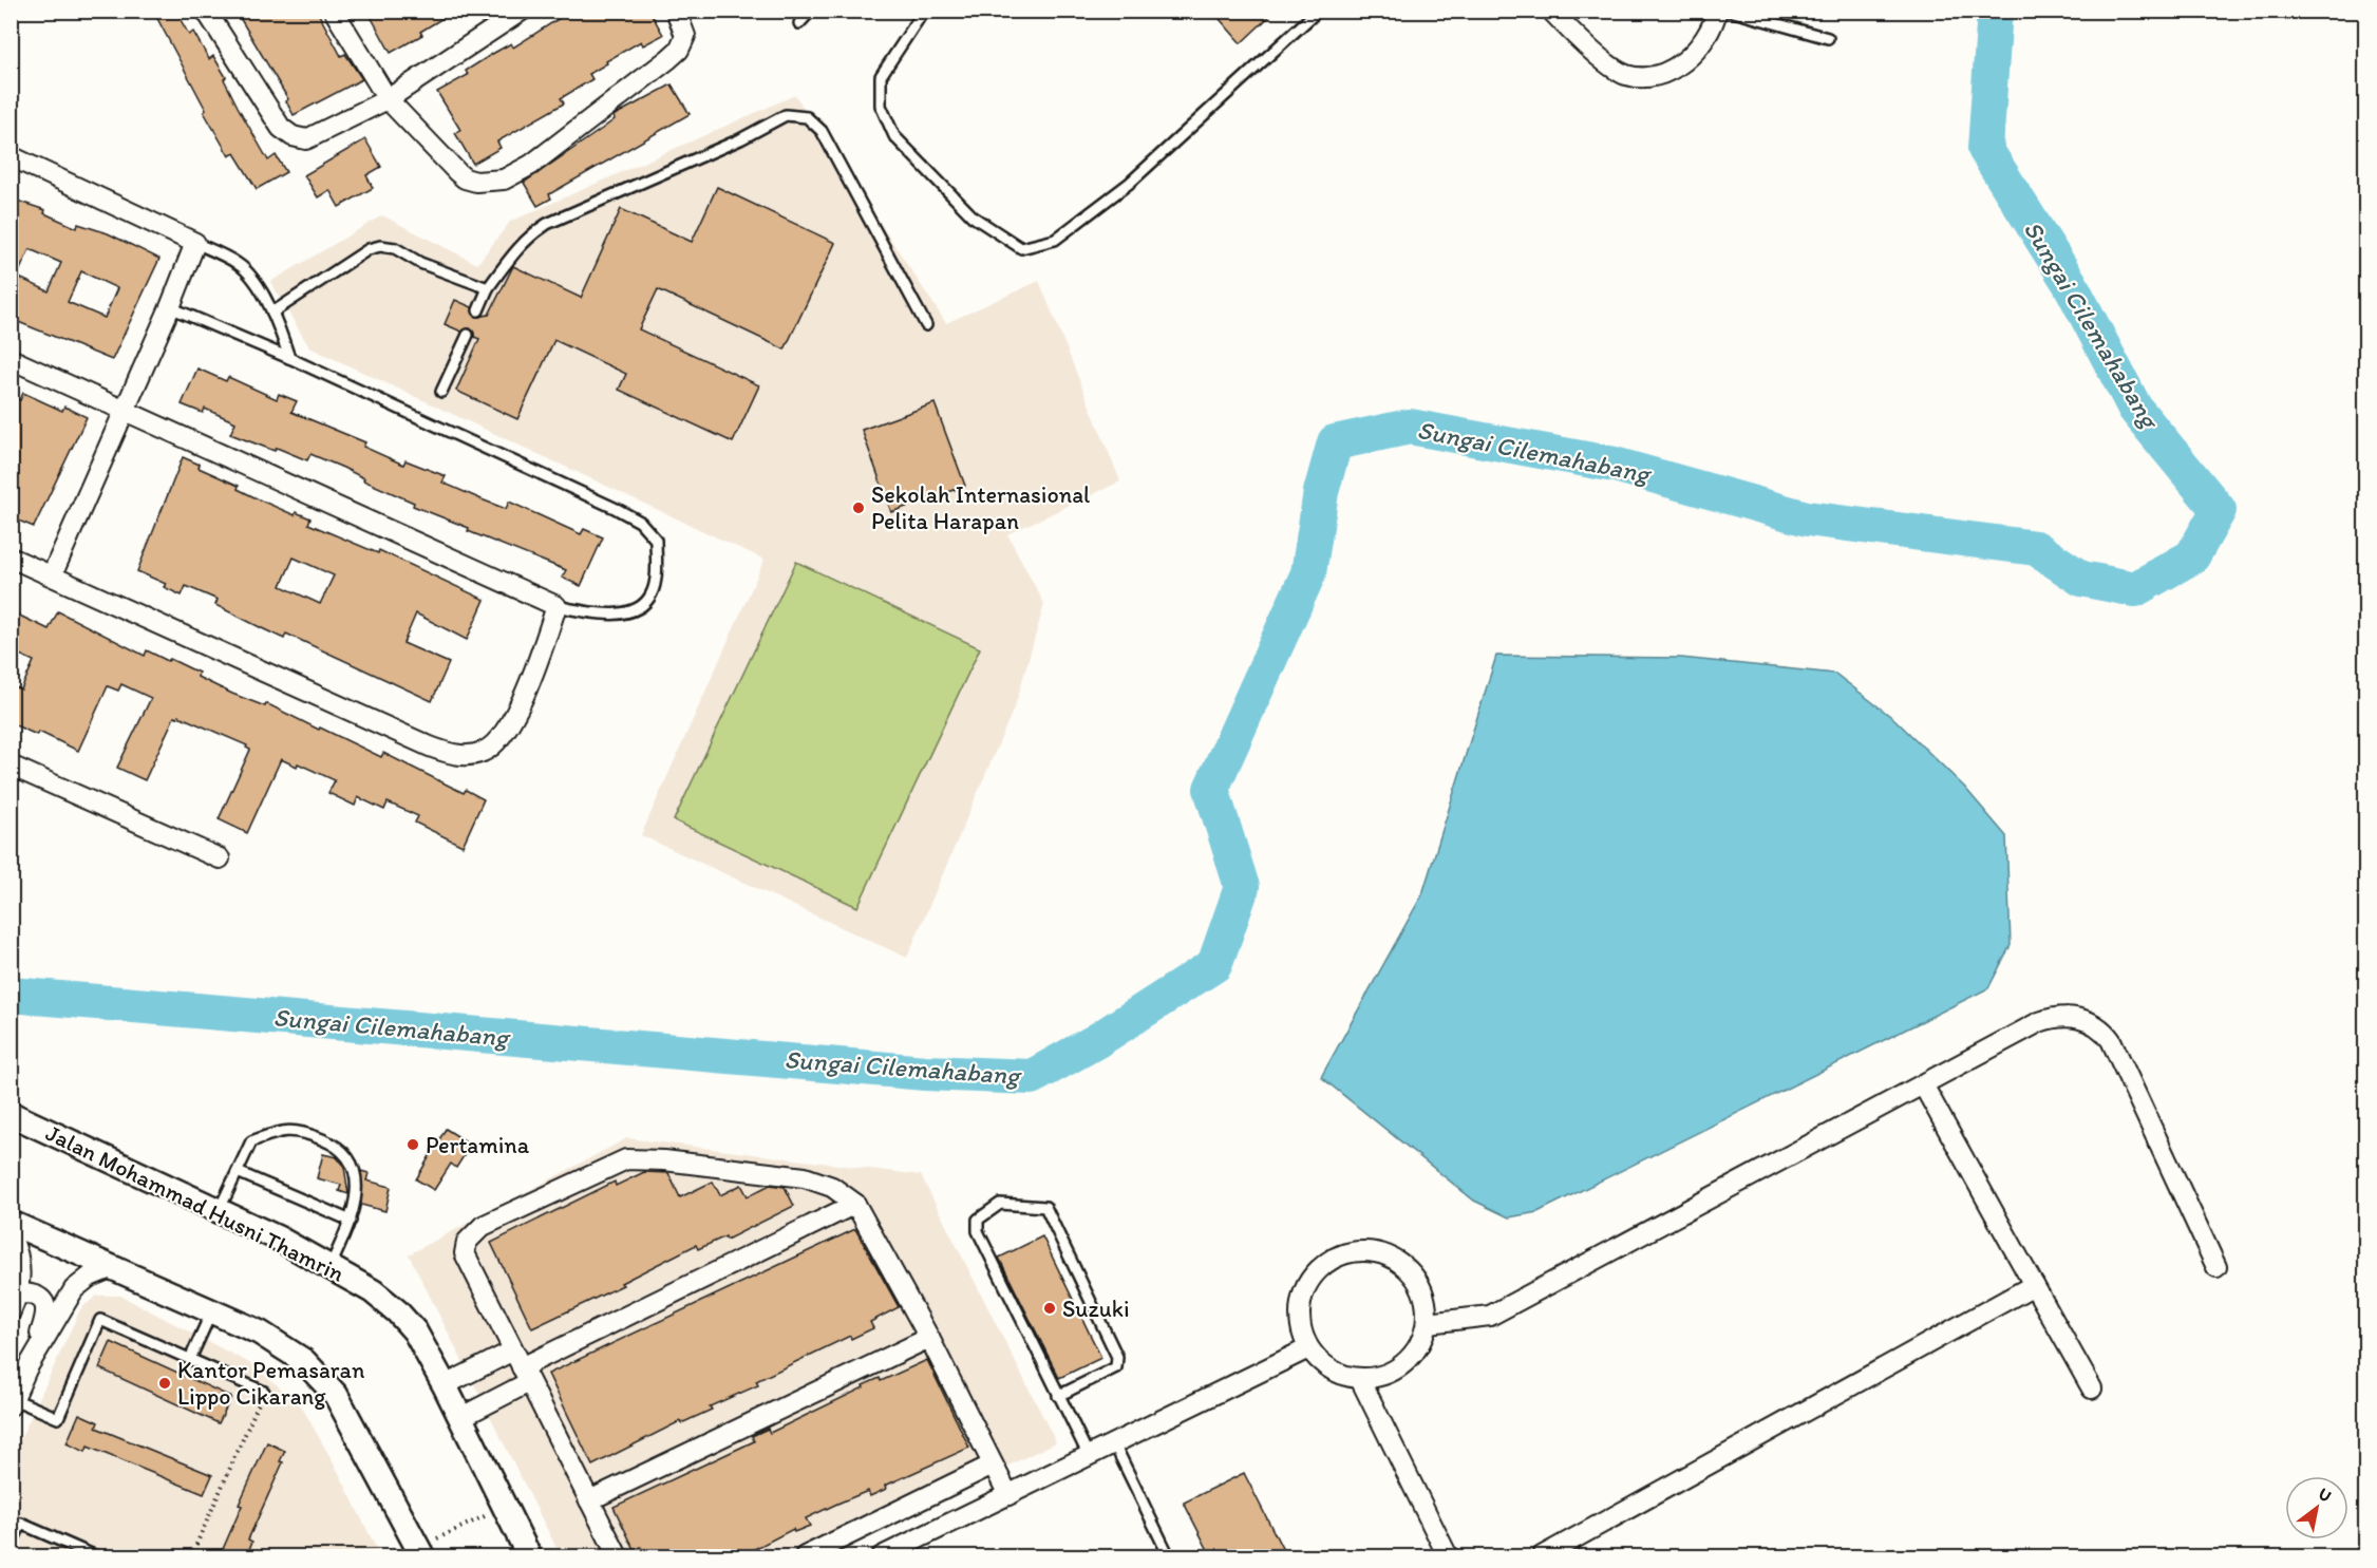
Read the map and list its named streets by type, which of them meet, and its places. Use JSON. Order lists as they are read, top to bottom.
{
  "streets": {
    "street": ["Jalan Mohammad Husni Thamrin"]
  },
  "water": ["Sungai Cilemahabang"],
  "places": [
    "Sekolah Internasional Pelita Harapan",
    "Pertamina",
    "Suzuki",
    "Kantor Pemasaran Lippo Cikarang"
  ],
  "north": "top right"
}
